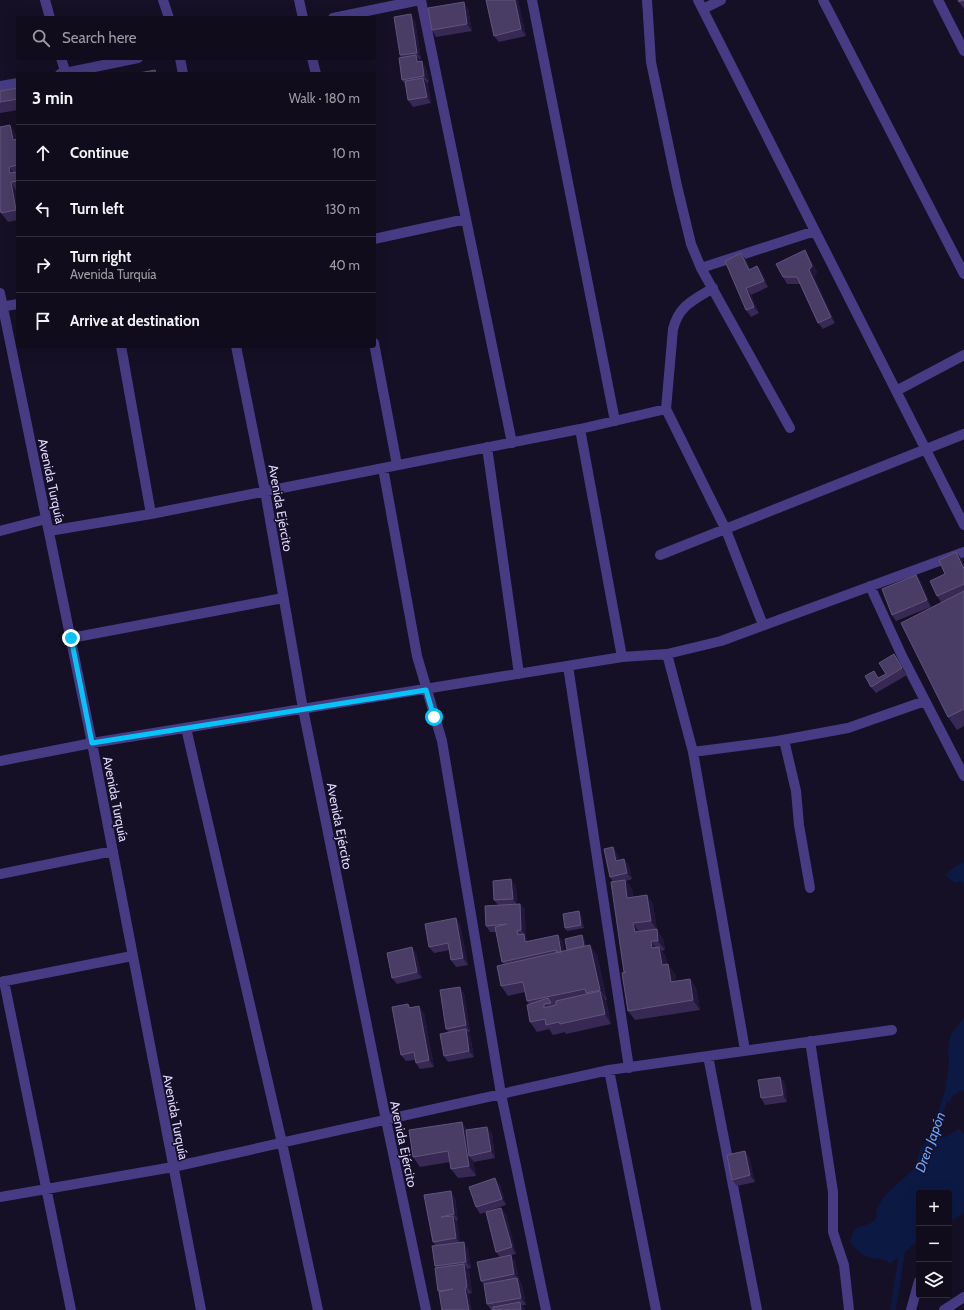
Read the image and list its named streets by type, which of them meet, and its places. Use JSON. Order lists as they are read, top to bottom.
{
  "streets": {
    "street": ["Avenida Turquía", "Avenida Ejército"]
  },
  "water": ["Dren Japón"],
  "page": {
    "search": "Search here",
    "heading": ["3 min", "Walk · 180 m"],
    "list": [
      ["Continue", "10 m"],
      ["Turn left", "130 m"],
      ["Turn right", "Avenida Turquía", "40 m"],
      "Arrive at destination"
    ],
    "map_buttons": ["+", "−"]
  }
}
